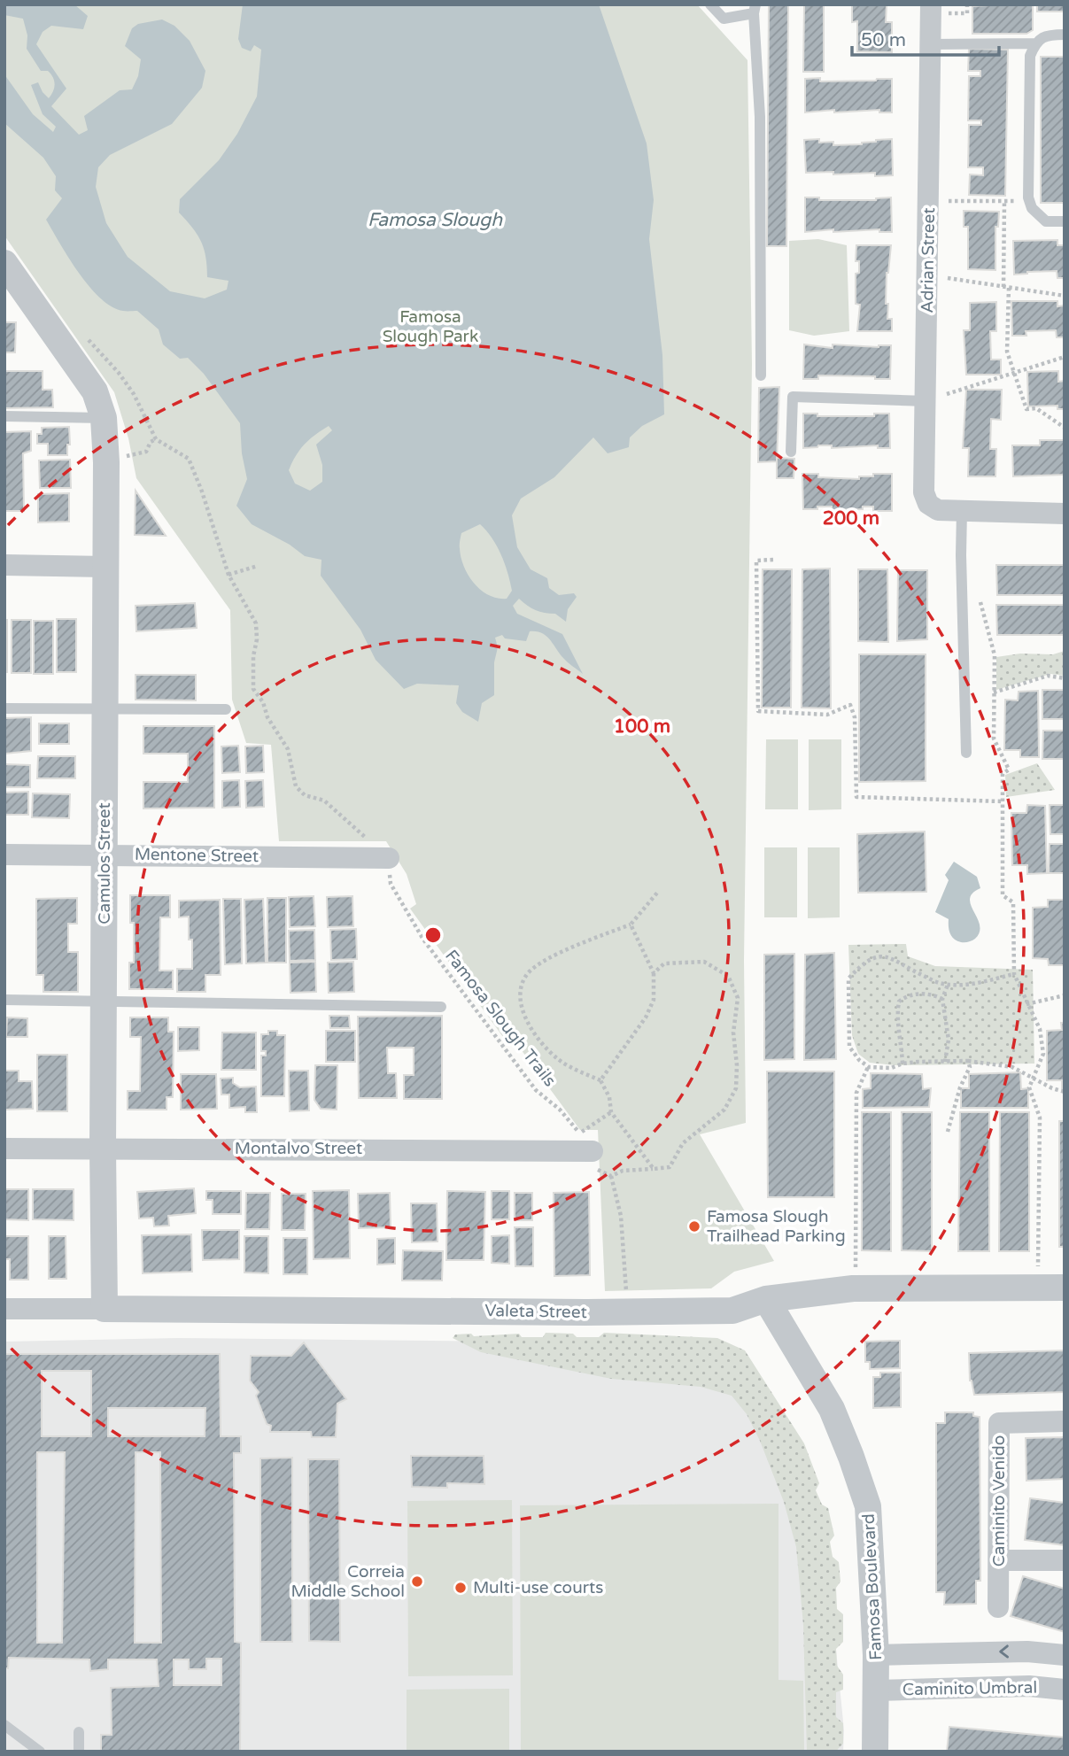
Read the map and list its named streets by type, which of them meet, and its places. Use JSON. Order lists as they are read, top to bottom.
{
  "streets": {
    "street": [
      "Adrian Street",
      "Mentone Street",
      "Camulos Street",
      "Montalvo Street",
      "Valeta Street",
      "Caminito Venido",
      "Famosa Boulevard",
      "Caminito Umbral"
    ],
    "path": ["Famosa Slough Trails"]
  },
  "crossings": [
    ["Mentone Street", "Camulos Street"],
    ["Mentone Street", "Famosa Slough Trails"],
    ["Camulos Street", "Montalvo Street"],
    ["Camulos Street", "Valeta Street"],
    ["Valeta Street", "Famosa Boulevard"],
    ["Famosa Boulevard", "Caminito Umbral"]
  ],
  "water": ["Famosa Slough"],
  "parks": ["Famosa Slough Park"],
  "places": ["Famosa Slough Trailhead Parking", "Correia Middle School", "Multi-use courts"],
  "scale_bar": "50 m",
  "rings": ["200 m", "100 m"]
}
